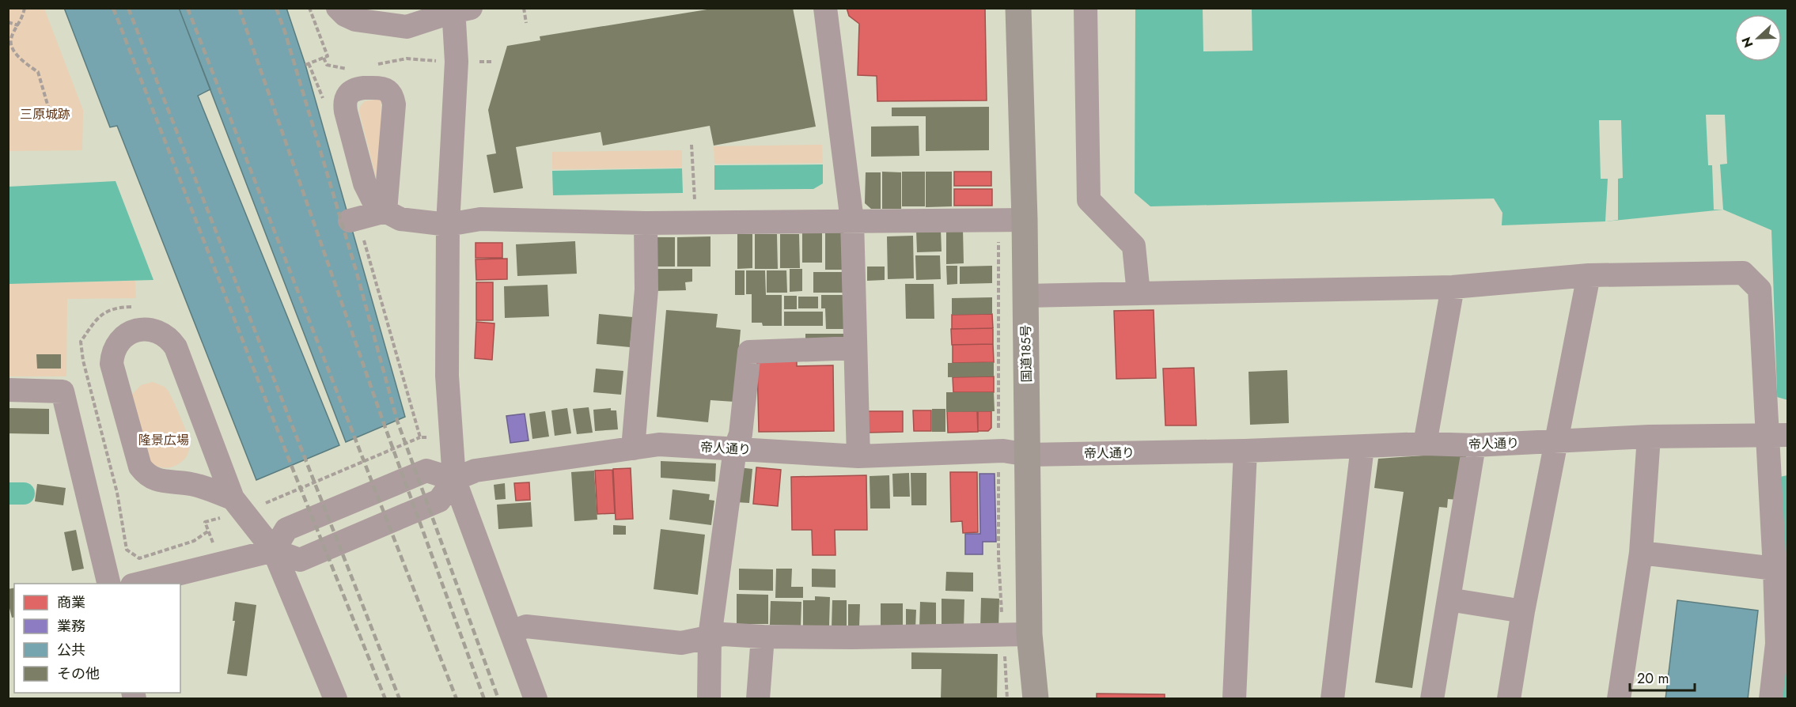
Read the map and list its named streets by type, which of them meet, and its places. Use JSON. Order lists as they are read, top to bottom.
{
  "streets": {
    "highway": ["国道185号"],
    "street": ["帝人通り"]
  },
  "crossings": [
    ["国道185号", "帝人通り"]
  ],
  "parks": ["三原城跡", "隆景広場"],
  "legend": [
    "商業",
    "業務",
    "公共",
    "その他"
  ],
  "scale_bar": "20 m",
  "north": "left"
}
